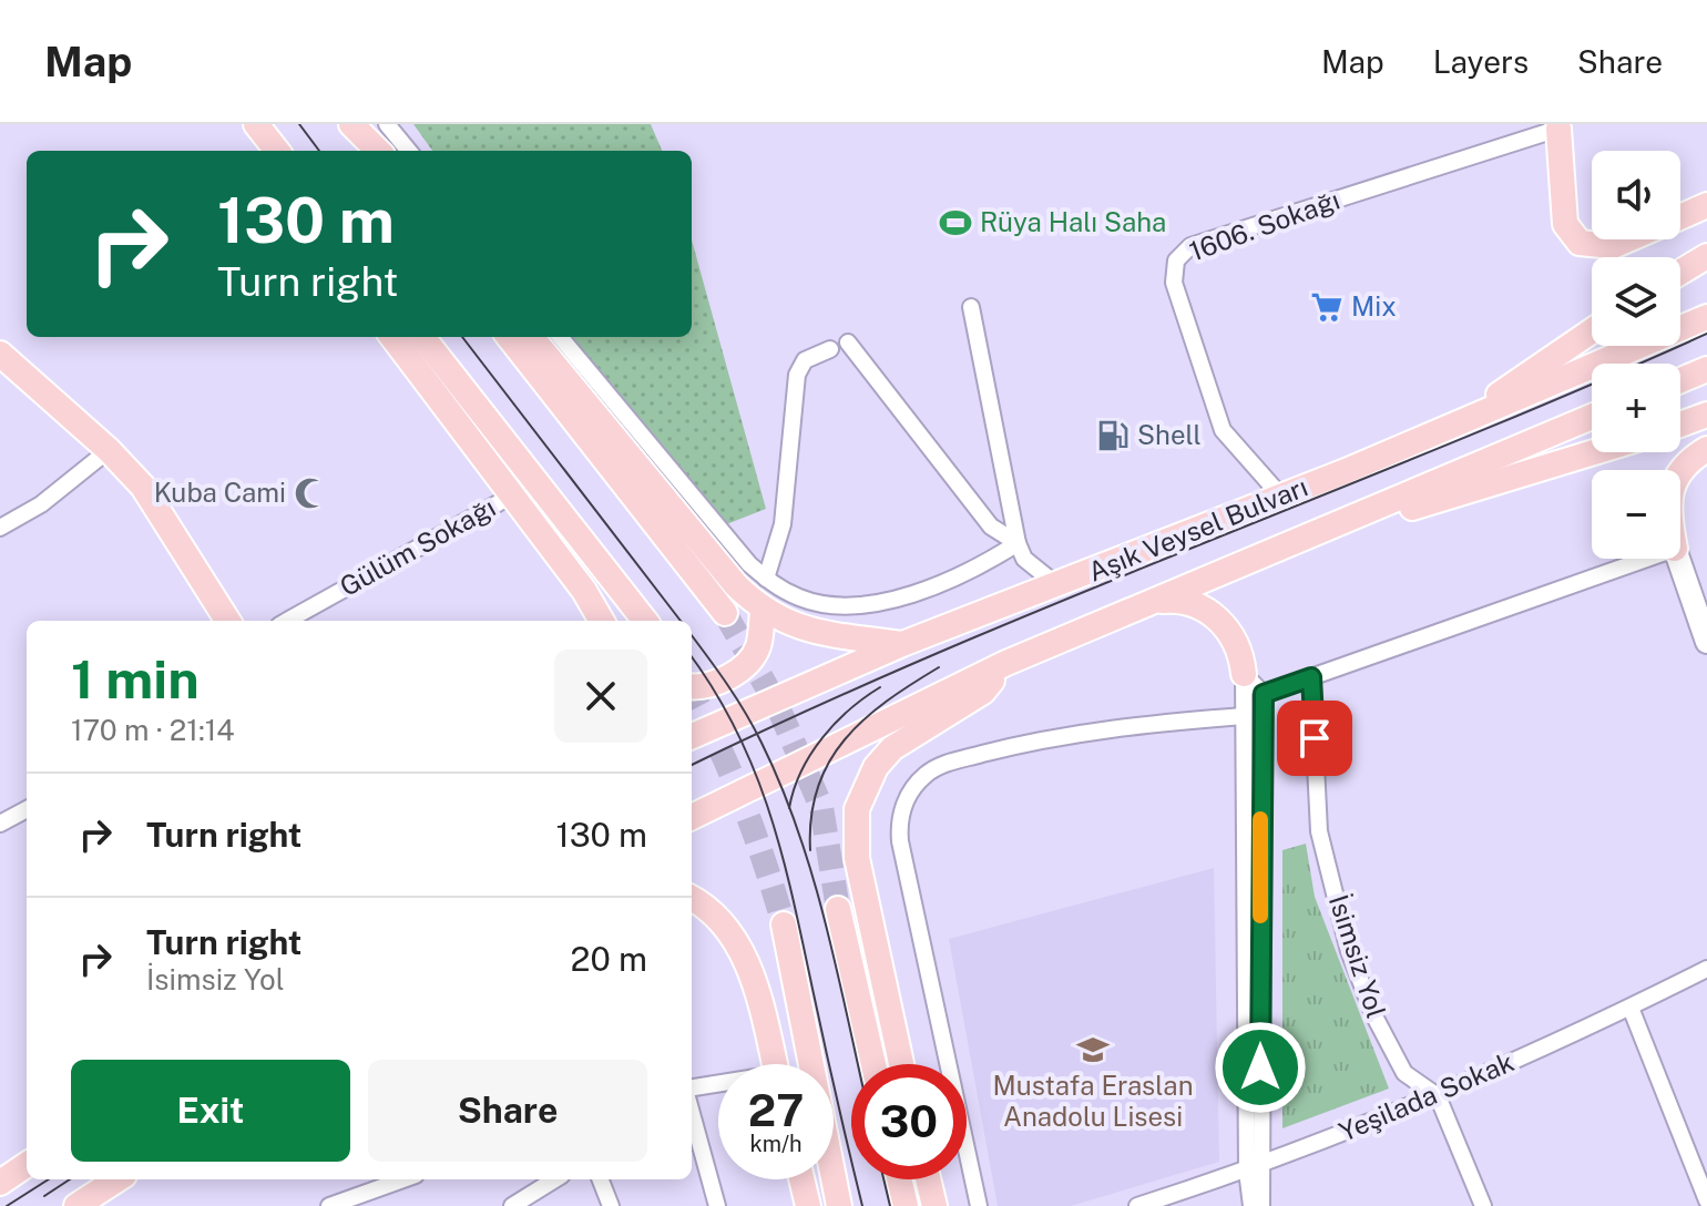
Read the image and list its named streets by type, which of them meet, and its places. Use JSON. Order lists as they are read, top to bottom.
{
  "streets": {
    "main road": ["Aşık Veysel Bulvarı"],
    "street": [
      "1606. Sokağı",
      "Gülüm Sokağı",
      "İsimsiz Yol",
      "Yeşilada Sokak"
    ]
  },
  "crossings": [
    ["1606. Sokağı", "Aşık Veysel Bulvarı"],
    ["İsimsiz Yol", "Yeşilada Sokak"]
  ],
  "places": {
    "sports": ["Rüya Halı Saha"],
    "supermarket": ["Mix"],
    "fuel station": ["Shell"],
    "mosque": ["Kuba Cami"],
    "school or university": ["Mustafa Eraslan Anadolu Lisesi"]
  },
  "page": {
    "header": "Map",
    "nav": ["Map", "Layers", "Share"],
    "map_buttons": ["+", "−"],
    "turn": ["130 m", "Turn right"],
    "heading": ["1 min", "170 m · 21:14"],
    "list": [
      {
        "name": "Turn right",
        "value": "130 m"
      },
      {
        "name": "Turn right",
        "note": "İsimsiz Yol",
        "value": "20 m"
      }
    ],
    "buttons": ["Exit", "Share"],
    "speed": "27 km/h",
    "limit": "30"
  }
}
